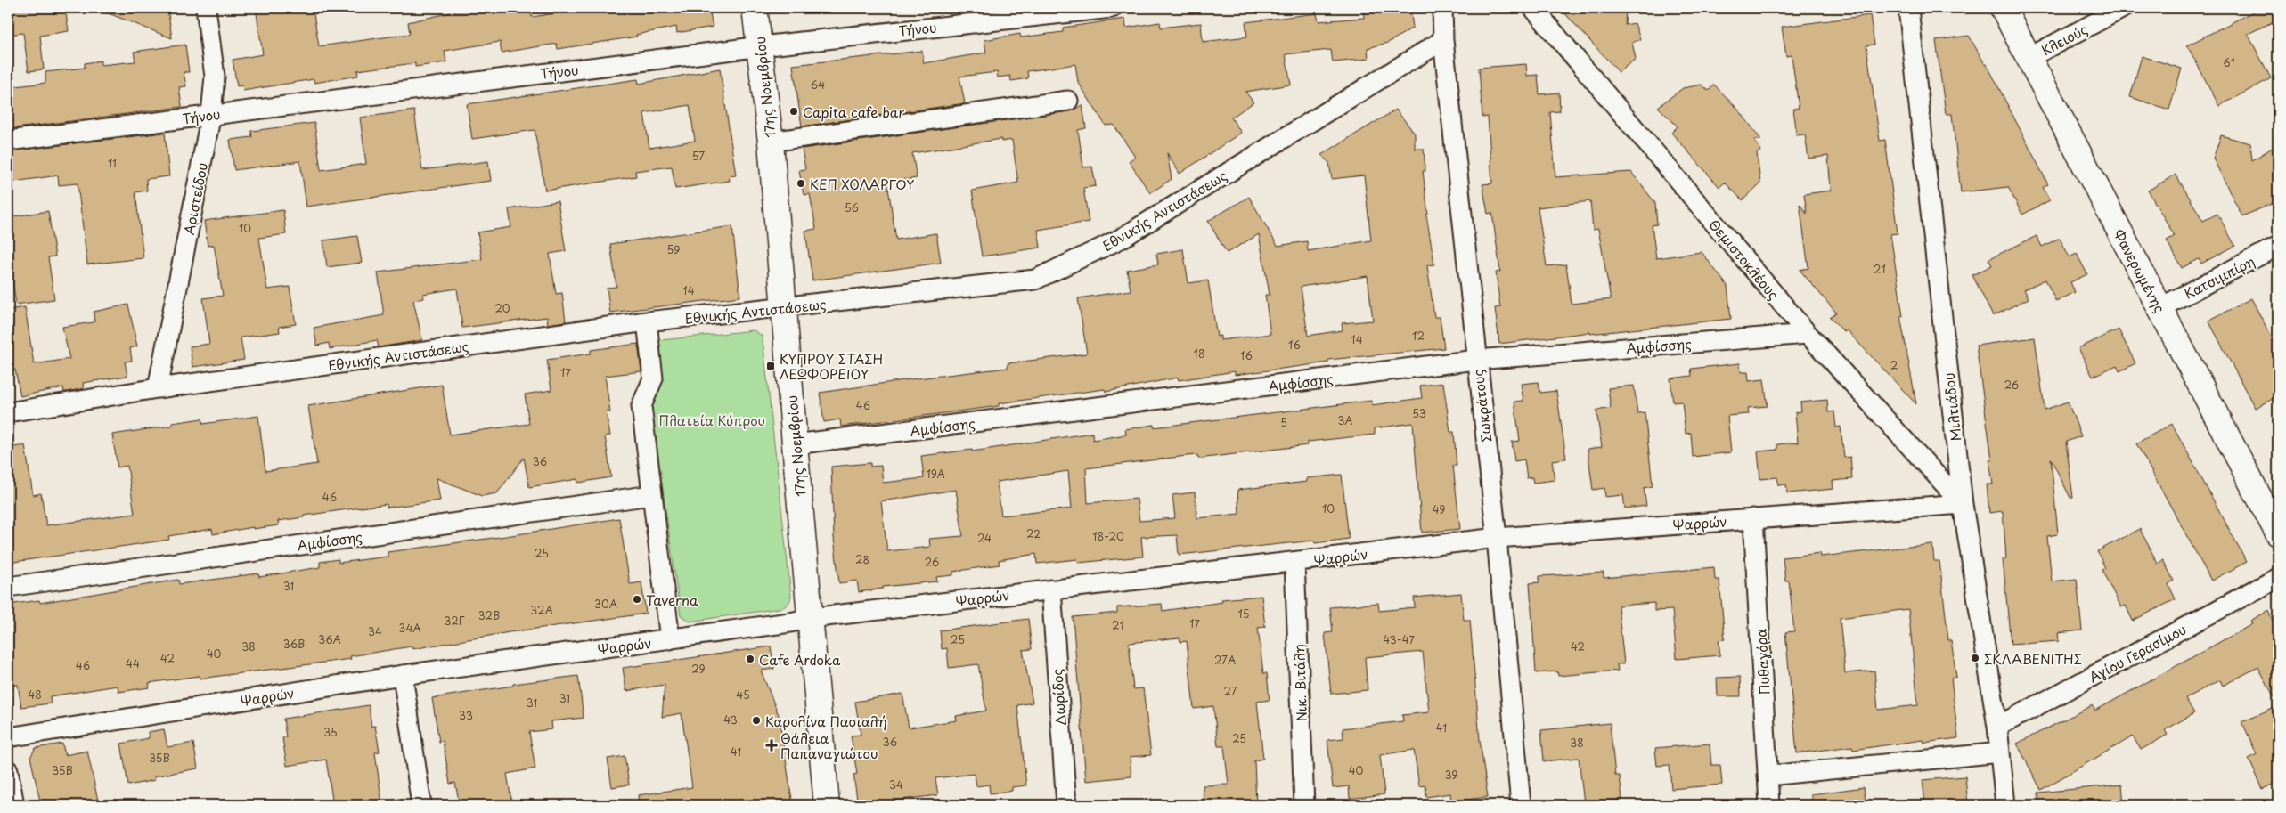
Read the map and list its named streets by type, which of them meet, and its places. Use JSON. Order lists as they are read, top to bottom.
{
  "streets": {
    "street": [
      "Τήνου",
      "Κλειούς",
      "17ης Νοεμβρίου",
      "Αριστείδου",
      "Εθνικής Αντιστάσεως",
      "Θεμιστοκλέους",
      "Φανερωμένης",
      "Κατσιμπίρη",
      "Αμφίσσης",
      "Σωκράτους",
      "Μιλτιάδου",
      "Ψαρρών",
      "Αγίου Γερασίμου",
      "Πυθαγόρα",
      "Νικ. Βιτάλη",
      "Δωρίδος"
    ]
  },
  "crossings": [
    ["Τήνου", "17ης Νοεμβρίου"],
    ["Τήνου", "Αριστείδου"],
    ["Κλειούς", "Φανερωμένης"],
    ["17ης Νοεμβρίου", "Εθνικής Αντιστάσεως"],
    ["17ης Νοεμβρίου", "Αμφίσσης"],
    ["17ης Νοεμβρίου", "Ψαρρών"],
    ["Αριστείδου", "Εθνικής Αντιστάσεως"],
    ["Εθνικής Αντιστάσεως", "Σωκράτους"],
    ["Θεμιστοκλέους", "Αμφίσσης"],
    ["Θεμιστοκλέους", "Μιλτιάδου"],
    ["Θεμιστοκλέους", "Ψαρρών"],
    ["Φανερωμένης", "Κατσιμπίρη"],
    ["Αμφίσσης", "Σωκράτους"],
    ["Σωκράτους", "Ψαρρών"],
    ["Μιλτιάδου", "Ψαρρών"],
    ["Μιλτιάδου", "Αγίου Γερασίμου"],
    ["Ψαρρών", "Πυθαγόρα"],
    ["Ψαρρών", "Νικ. Βιτάλη"],
    ["Ψαρρών", "Δωρίδος"]
  ],
  "parks": ["Πλατεία Κύπρου"],
  "places": {
    "other": [
      "Capita cafe bar",
      "ΚΕΠ ΧΟΛΑΡΓΟΥ",
      "Taverna",
      "ΣΚΛΑΒΕΝΙΤΗΣ",
      "Cafe Ardoka",
      "Καρολίνα Πασιαλή"
    ],
    "transit": ["ΚΥΠΡΟΥ ΣΤΑΣΗ ΛΕΩΦΟΡΕΙΟΥ"],
    "health": ["Θάλεια Παπαναγιώτου"]
  },
  "house_numbers": [
    "61",
    "64",
    "57",
    "11",
    "56",
    "10",
    "59",
    "21",
    "14",
    "20",
    "12",
    "14",
    "16",
    "18",
    "16",
    "2",
    "17",
    "26",
    "46",
    "53",
    "3Α",
    "5",
    "36",
    "19Α",
    "46",
    "10",
    "49",
    "22",
    "18-20",
    "24",
    "25",
    "28",
    "26",
    "31",
    "30Α",
    "32Α",
    "15",
    "32Β",
    "32Γ",
    "17",
    "21",
    "34Α",
    "34",
    "36Α",
    "25",
    "43-47",
    "36Β",
    "38",
    "42",
    "40",
    "42",
    "27Α",
    "44",
    "46",
    "29",
    "27",
    "48",
    "45",
    "31",
    "31",
    "33",
    "43",
    "41",
    "35",
    "25",
    "36",
    "38",
    "41",
    "35Β",
    "35Β",
    "40",
    "39",
    "34"
  ]
}
